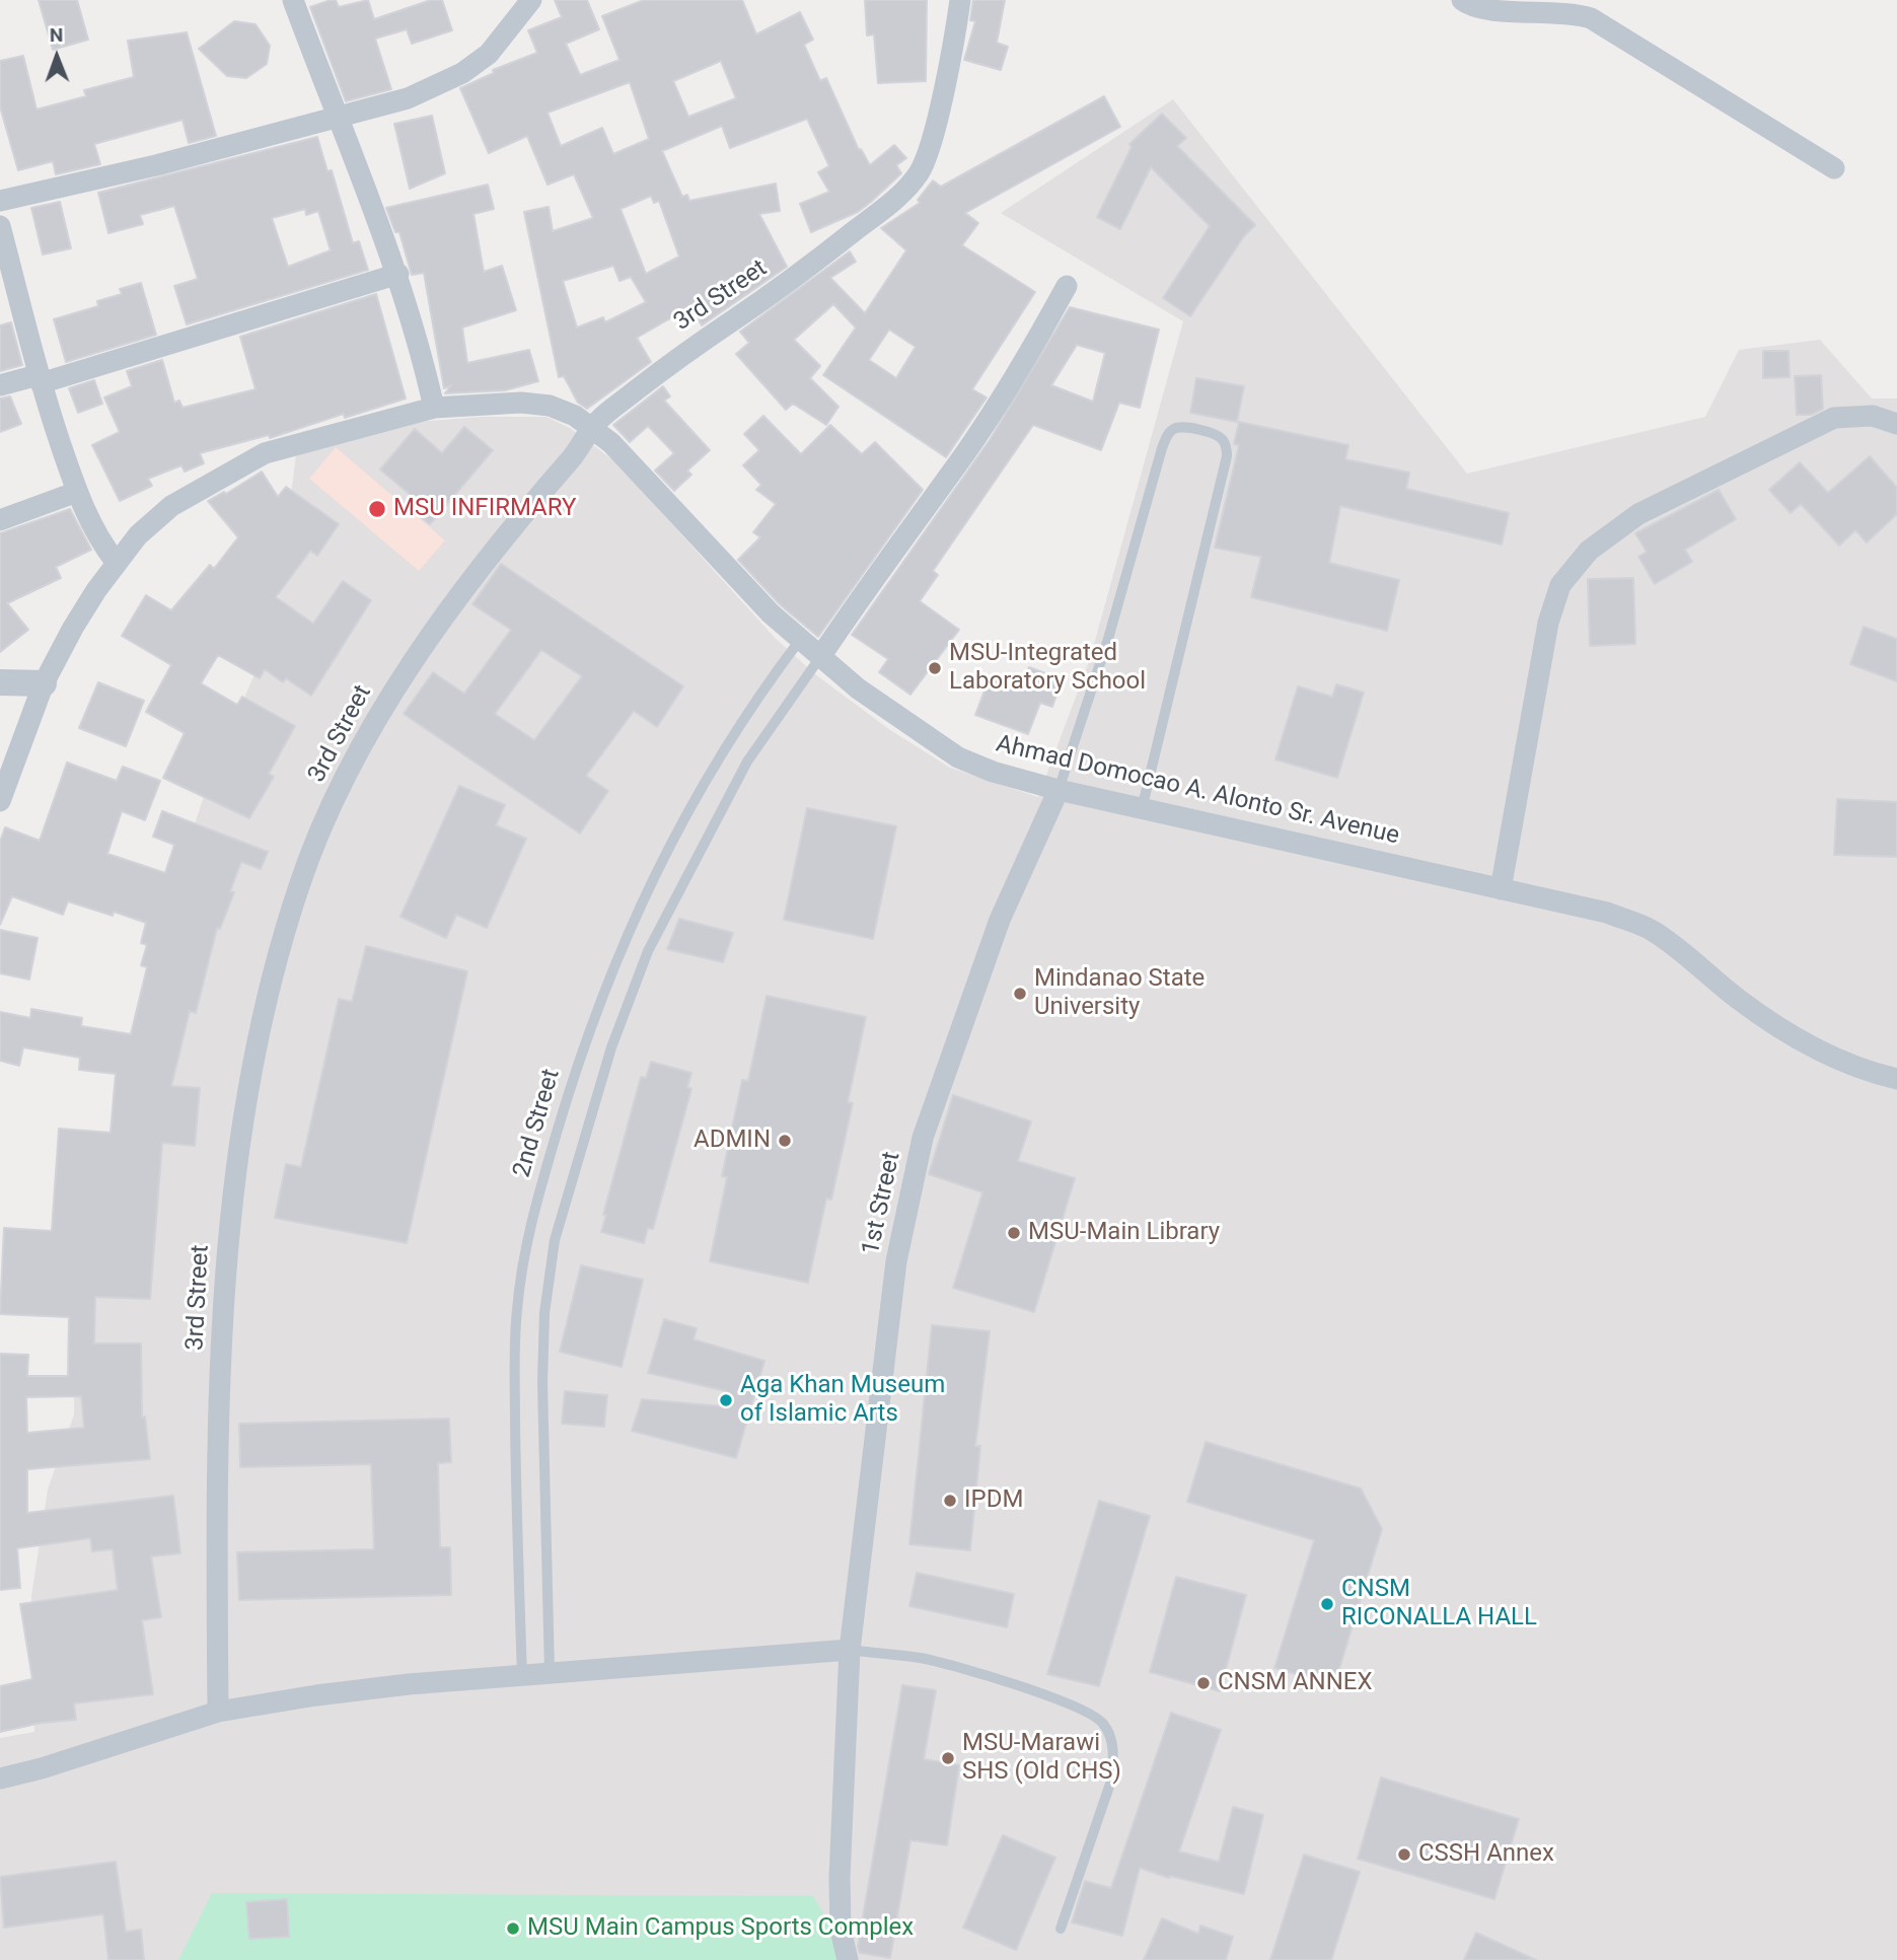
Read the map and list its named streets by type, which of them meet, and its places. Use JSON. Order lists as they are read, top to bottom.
{
  "streets": {
    "street": ["3rd Street", "Ahmad Domocao A. Alonto Sr. Avenue", "1st Street"],
    "lane": ["2nd Street"]
  },
  "crossings": [
    ["3rd Street", "Ahmad Domocao A. Alonto Sr. Avenue"],
    ["Ahmad Domocao A. Alonto Sr. Avenue", "2nd Street"],
    ["Ahmad Domocao A. Alonto Sr. Avenue", "1st Street"]
  ],
  "places": [
    "MSU INFIRMARY",
    "MSU-Integrated Laboratory School",
    "Mindanao State University",
    "ADMIN",
    "MSU-Main Library",
    "Aga Khan Museum of Islamic Arts",
    "IPDM",
    "CNSM RICONALLA HALL",
    "CNSM ANNEX",
    "MSU-Marawi SHS (Old CHS)",
    "CSSH Annex",
    "MSU Main Campus Sports Complex"
  ],
  "north": "top"
}
